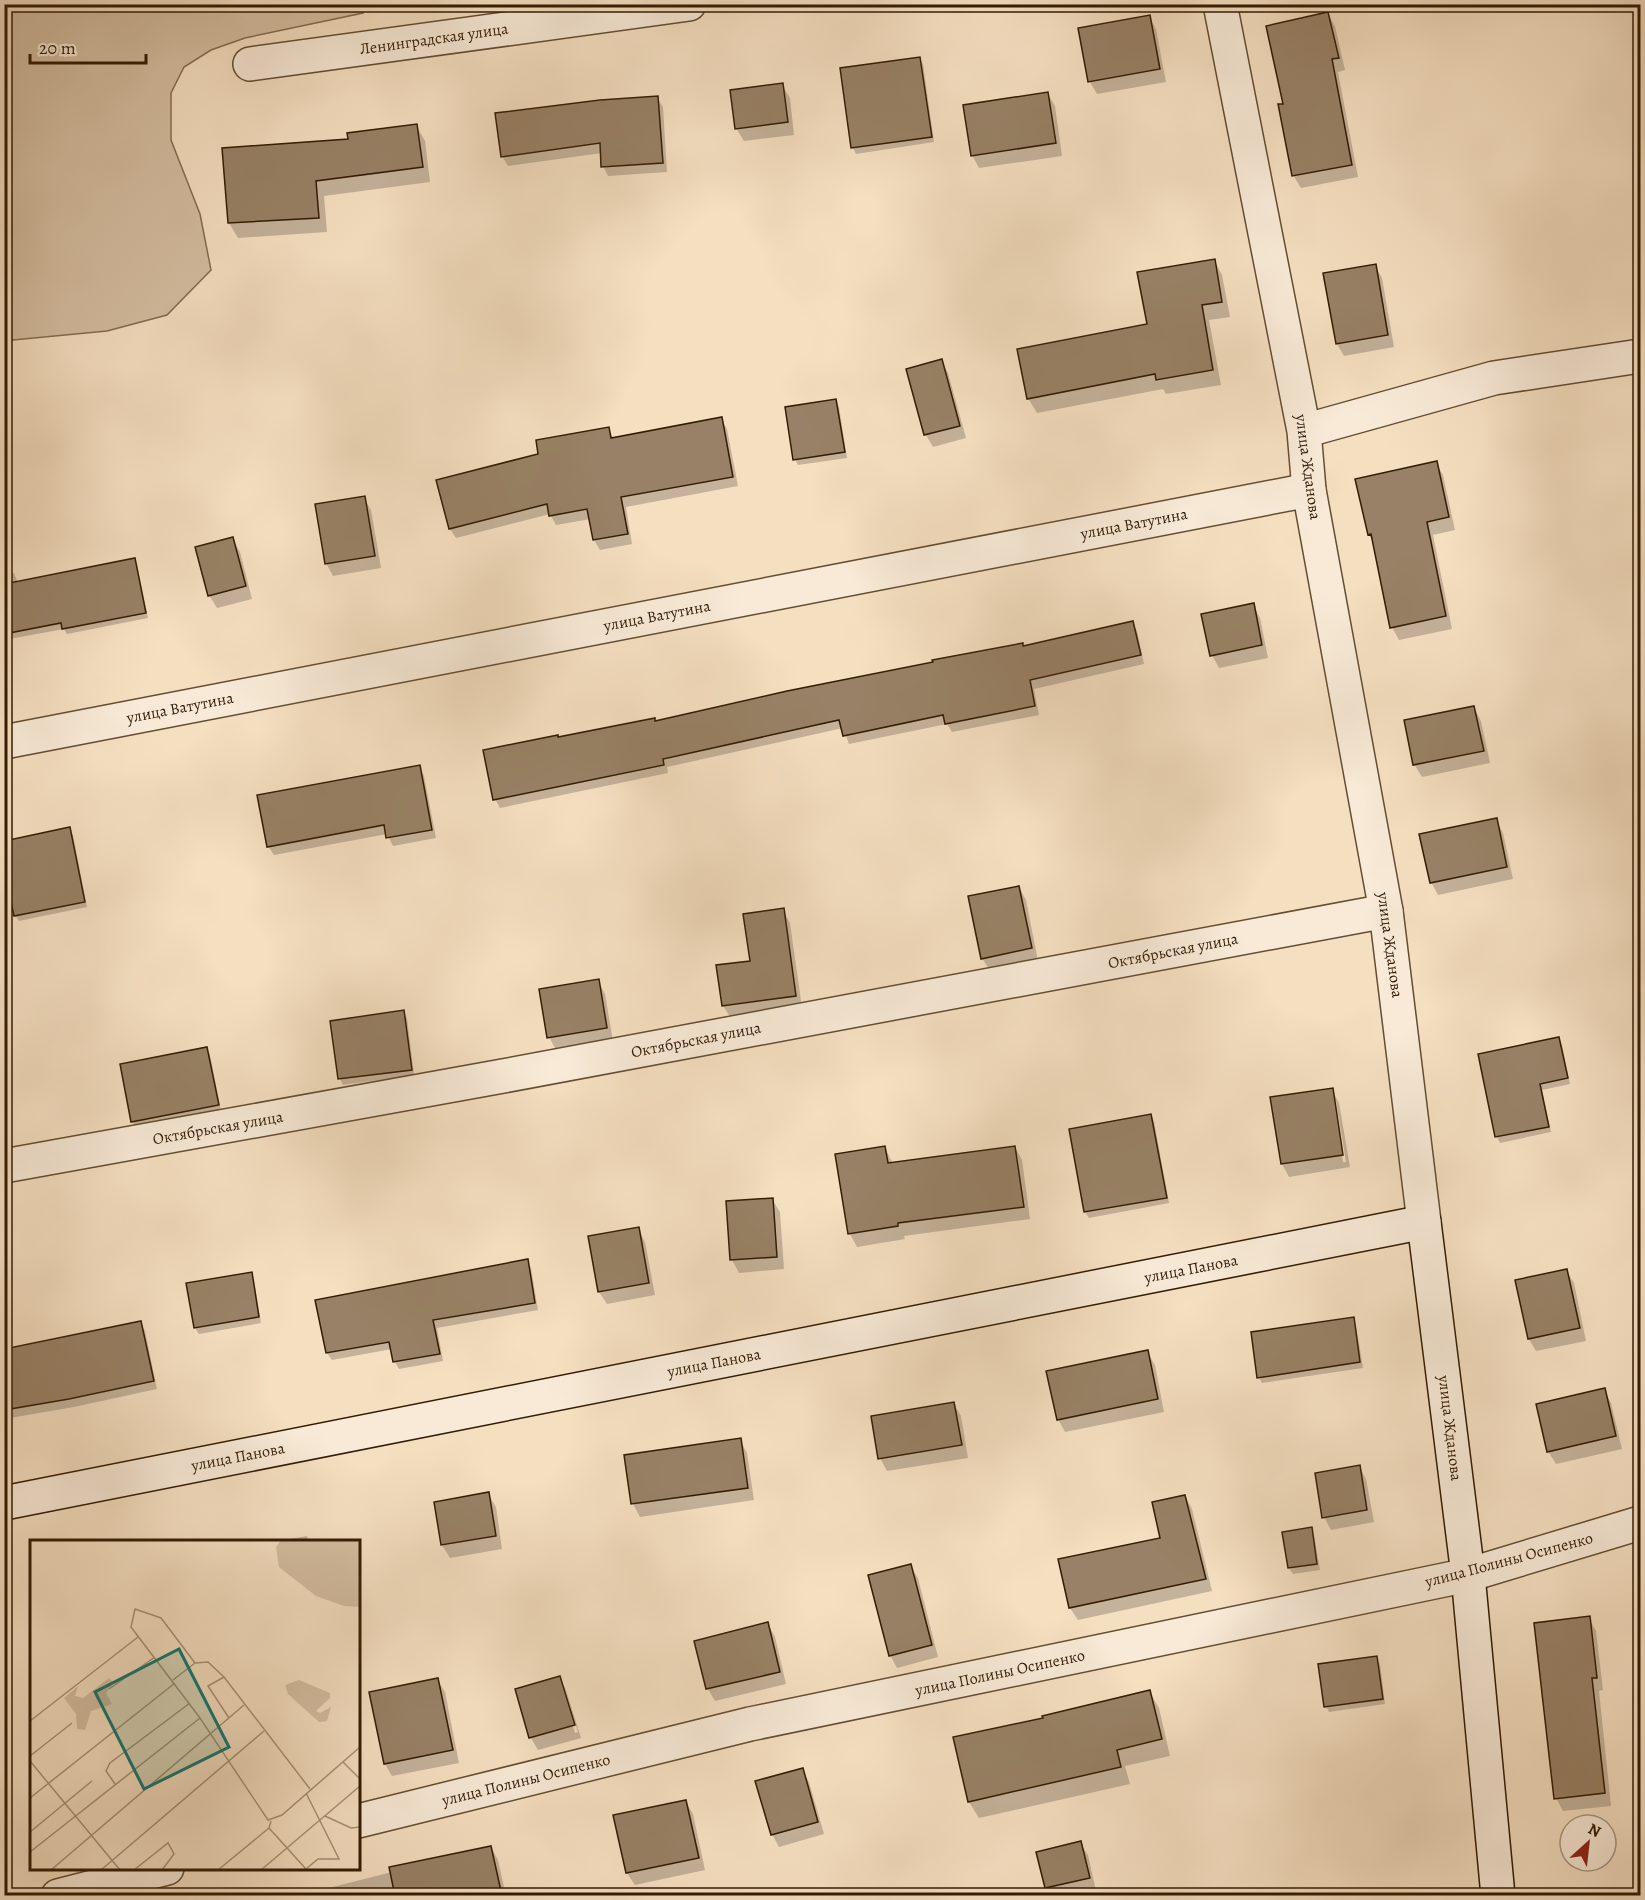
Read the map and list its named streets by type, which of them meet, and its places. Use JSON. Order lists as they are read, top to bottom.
{
  "streets": {
    "street": [
      "Ленинградская улица",
      "улица Жданова",
      "улица Ватутина",
      "Октябрьская улица",
      "улица Панова",
      "улица Полины Осипенко"
    ]
  },
  "crossings": [
    ["улица Жданова", "улица Ватутина"],
    ["улица Жданова", "Октябрьская улица"],
    ["улица Жданова", "улица Панова"],
    ["улица Жданова", "улица Полины Осипенко"]
  ],
  "scale_bar": "20 m",
  "north": "top right"
}
